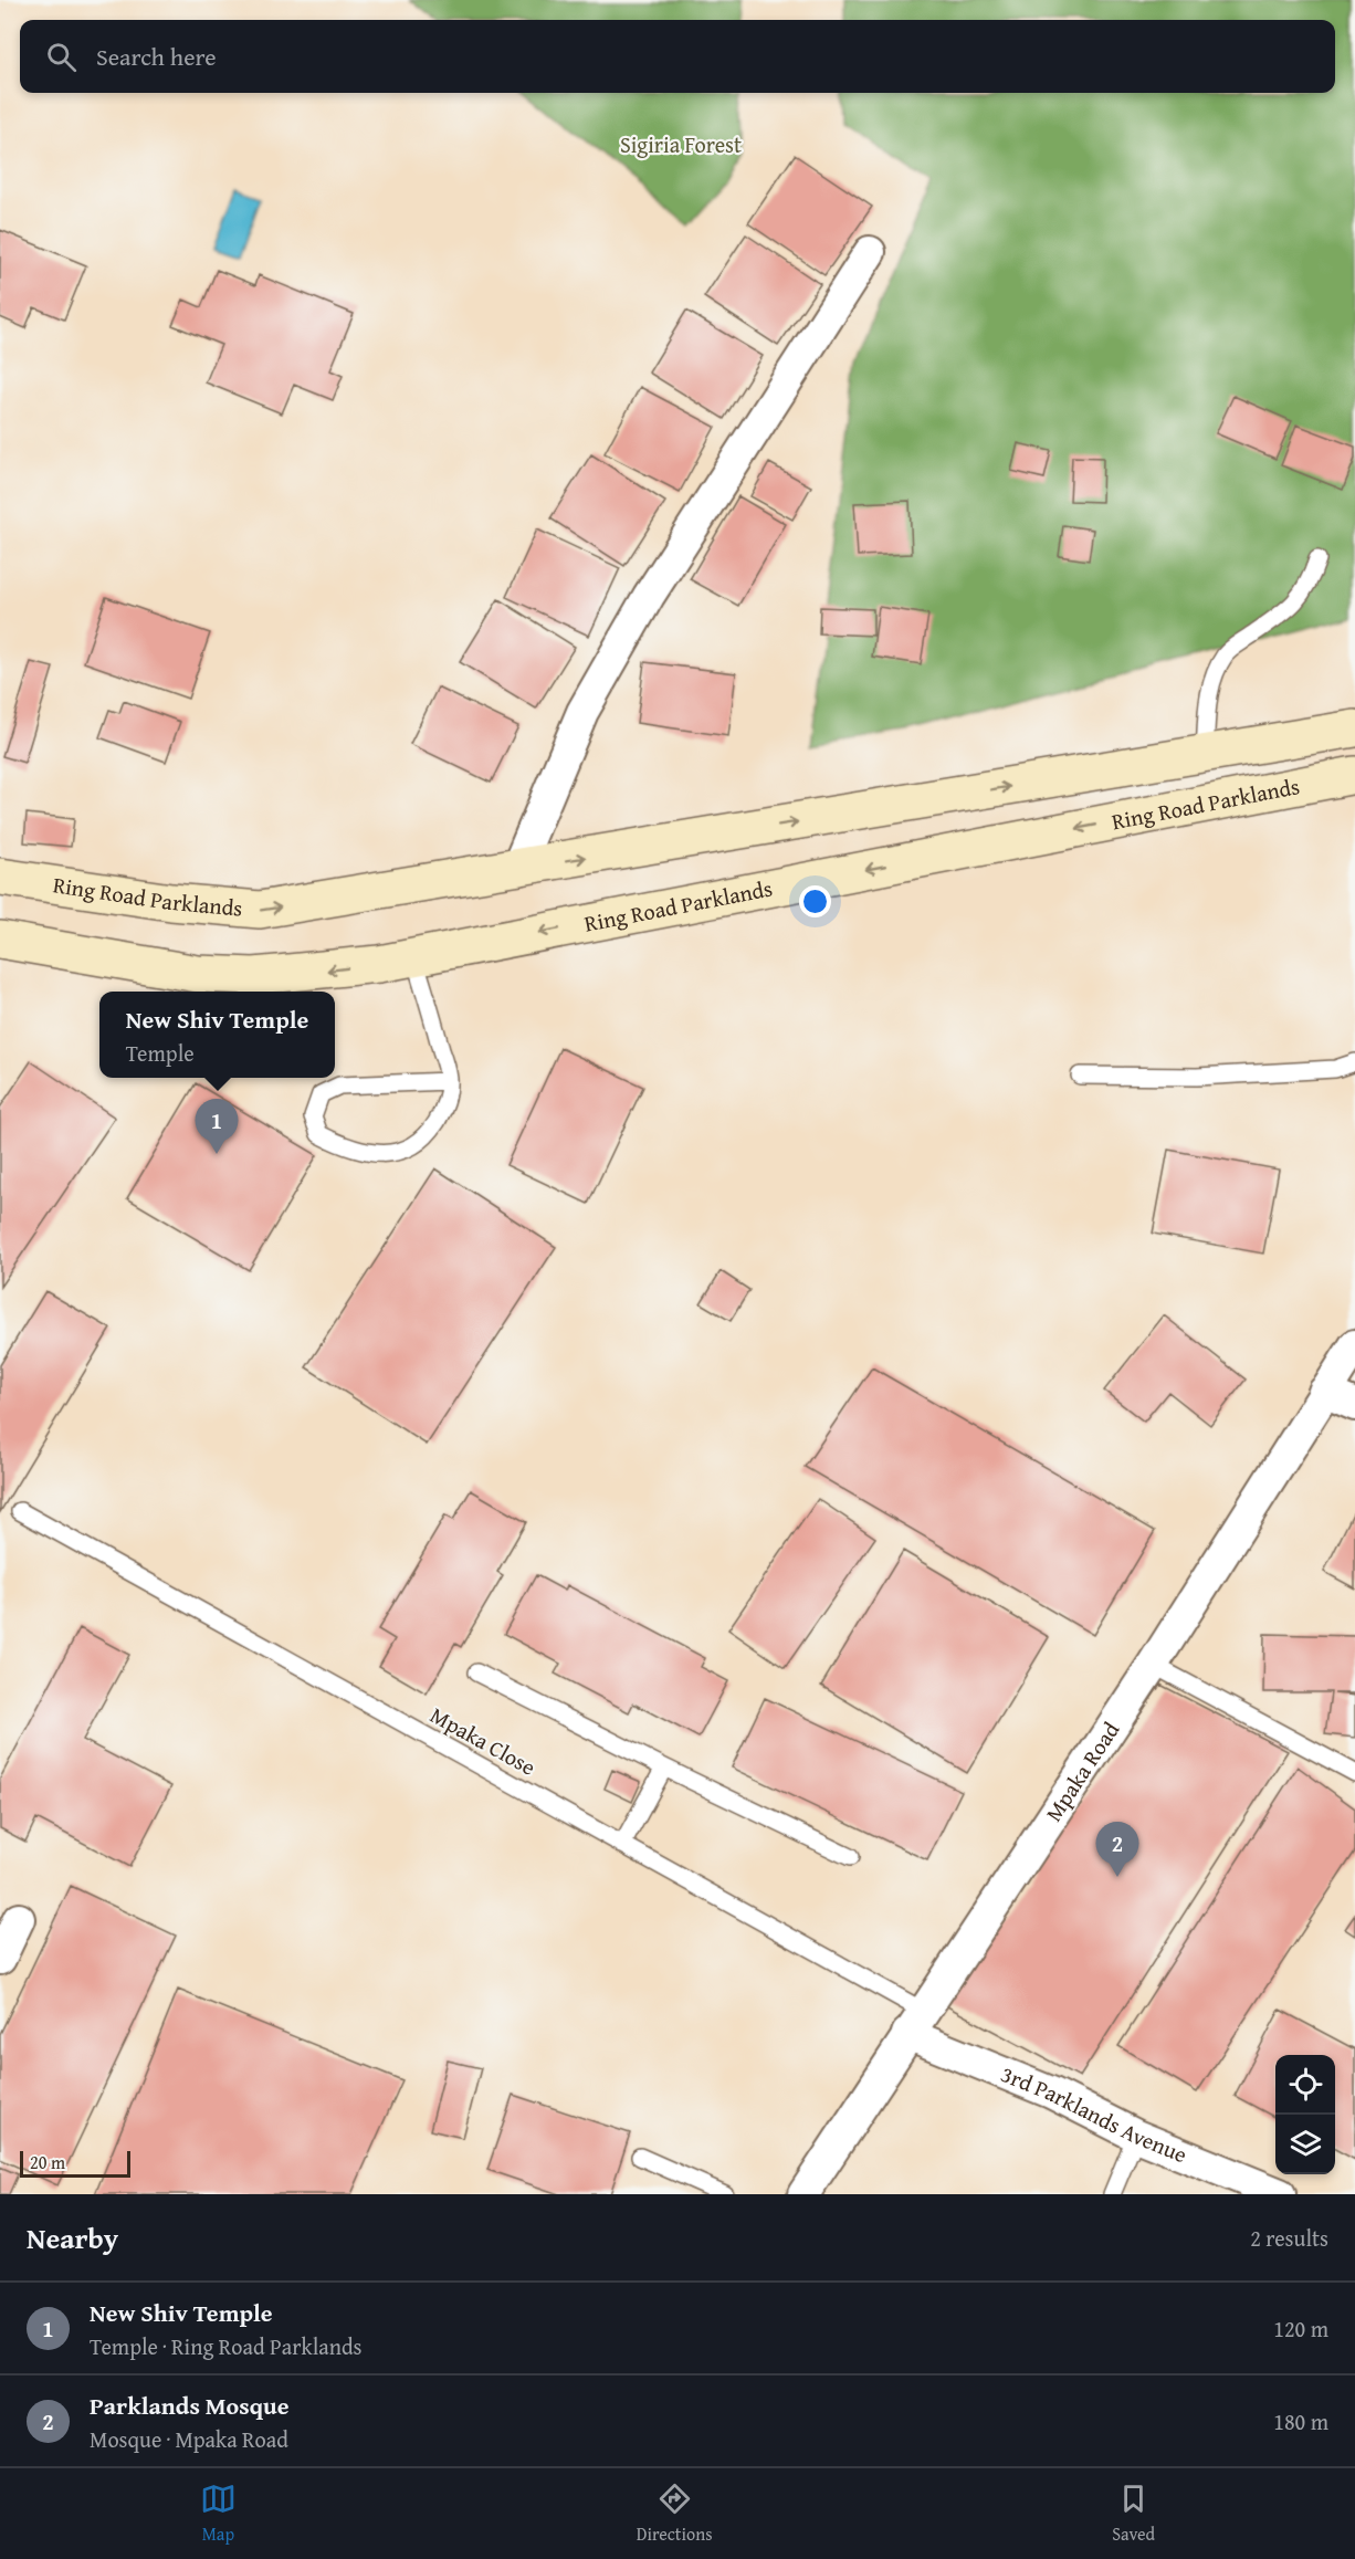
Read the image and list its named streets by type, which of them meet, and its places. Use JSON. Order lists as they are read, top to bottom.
{
  "streets": {
    "street": ["Ring Road Parklands", "Mpaka Road", "3rd Parklands Avenue"],
    "lane": ["Mpaka Close"]
  },
  "crossings": [
    ["Mpaka Close", "Mpaka Road"],
    ["Mpaka Close", "3rd Parklands Avenue"],
    ["Mpaka Road", "3rd Parklands Avenue"]
  ],
  "parks": ["Sigiria Forest"],
  "scale_bar": "20 m",
  "page": {
    "search": "Search here",
    "popup": ["New Shiv Temple", "Temple"],
    "pins": ["1", "2"],
    "scale": "20 m",
    "heading": ["Nearby", "2 results"],
    "list": [
      {
        "mark": "1",
        "name": "New Shiv Temple",
        "note": "Temple · Ring Road Parklands",
        "value": "120 m"
      },
      {
        "mark": "2",
        "name": "Parklands Mosque",
        "note": "Mosque · Mpaka Road",
        "value": "180 m"
      }
    ],
    "nav": ["Map", "Directions", "Saved"]
  }
}
